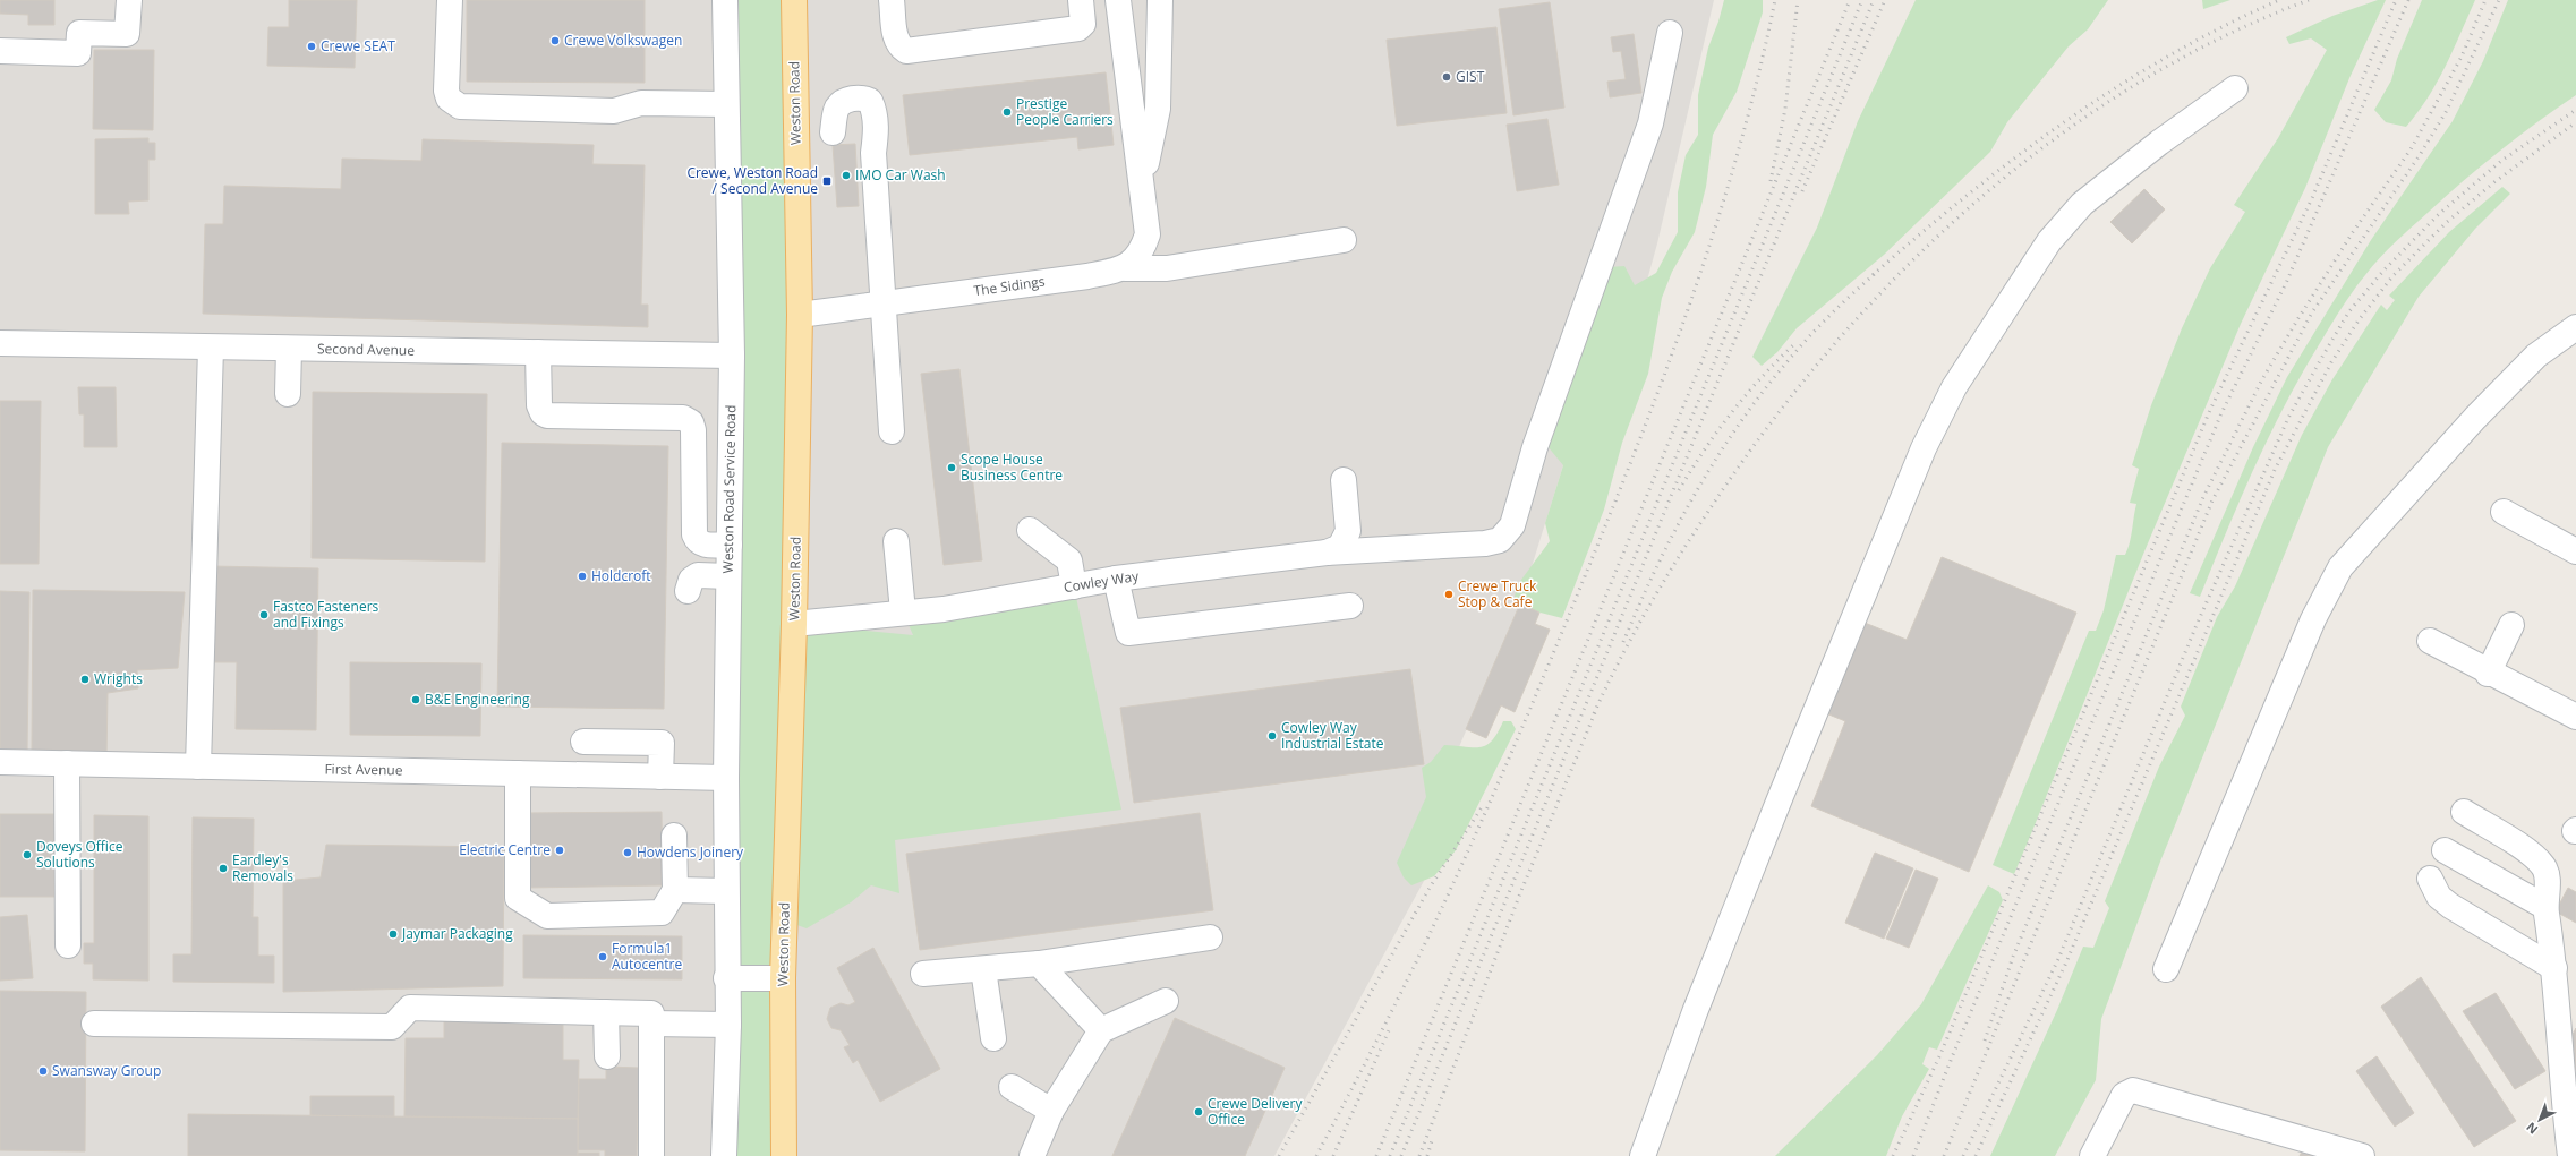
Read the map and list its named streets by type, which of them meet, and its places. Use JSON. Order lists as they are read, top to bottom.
{
  "streets": {
    "main road": ["Weston Road"],
    "street": [
      "The Sidings",
      "Second Avenue",
      "Weston Road Service Road",
      "Cowley Way",
      "First Avenue"
    ]
  },
  "crossings": [
    ["Weston Road", "The Sidings"],
    ["Weston Road", "Cowley Way"],
    ["Second Avenue", "Weston Road Service Road"],
    ["Weston Road Service Road", "First Avenue"]
  ],
  "places": {
    "other": [
      "Crewe Volkswagen",
      "Crewe SEAT",
      "GIST",
      "Prestige People Carriers",
      "IMO Car Wash",
      "Scope House Business Centre",
      "Holdcroft",
      "Crewe Truck Stop & Cafe",
      "Fastco Fasteners and Fixings",
      "Wrights",
      "B&E Engineering",
      "Cowley Way Industrial Estate",
      "Electric Centre",
      "Howdens Joinery",
      "Doveys Office Solutions",
      "Eardley's Removals",
      "Jaymar Packaging",
      "Formula1 Autocentre",
      "Swansway Group",
      "Crewe Delivery Office"
    ],
    "transit": ["Crewe, Weston Road / Second Avenue"]
  },
  "north": "bottom left"
}
